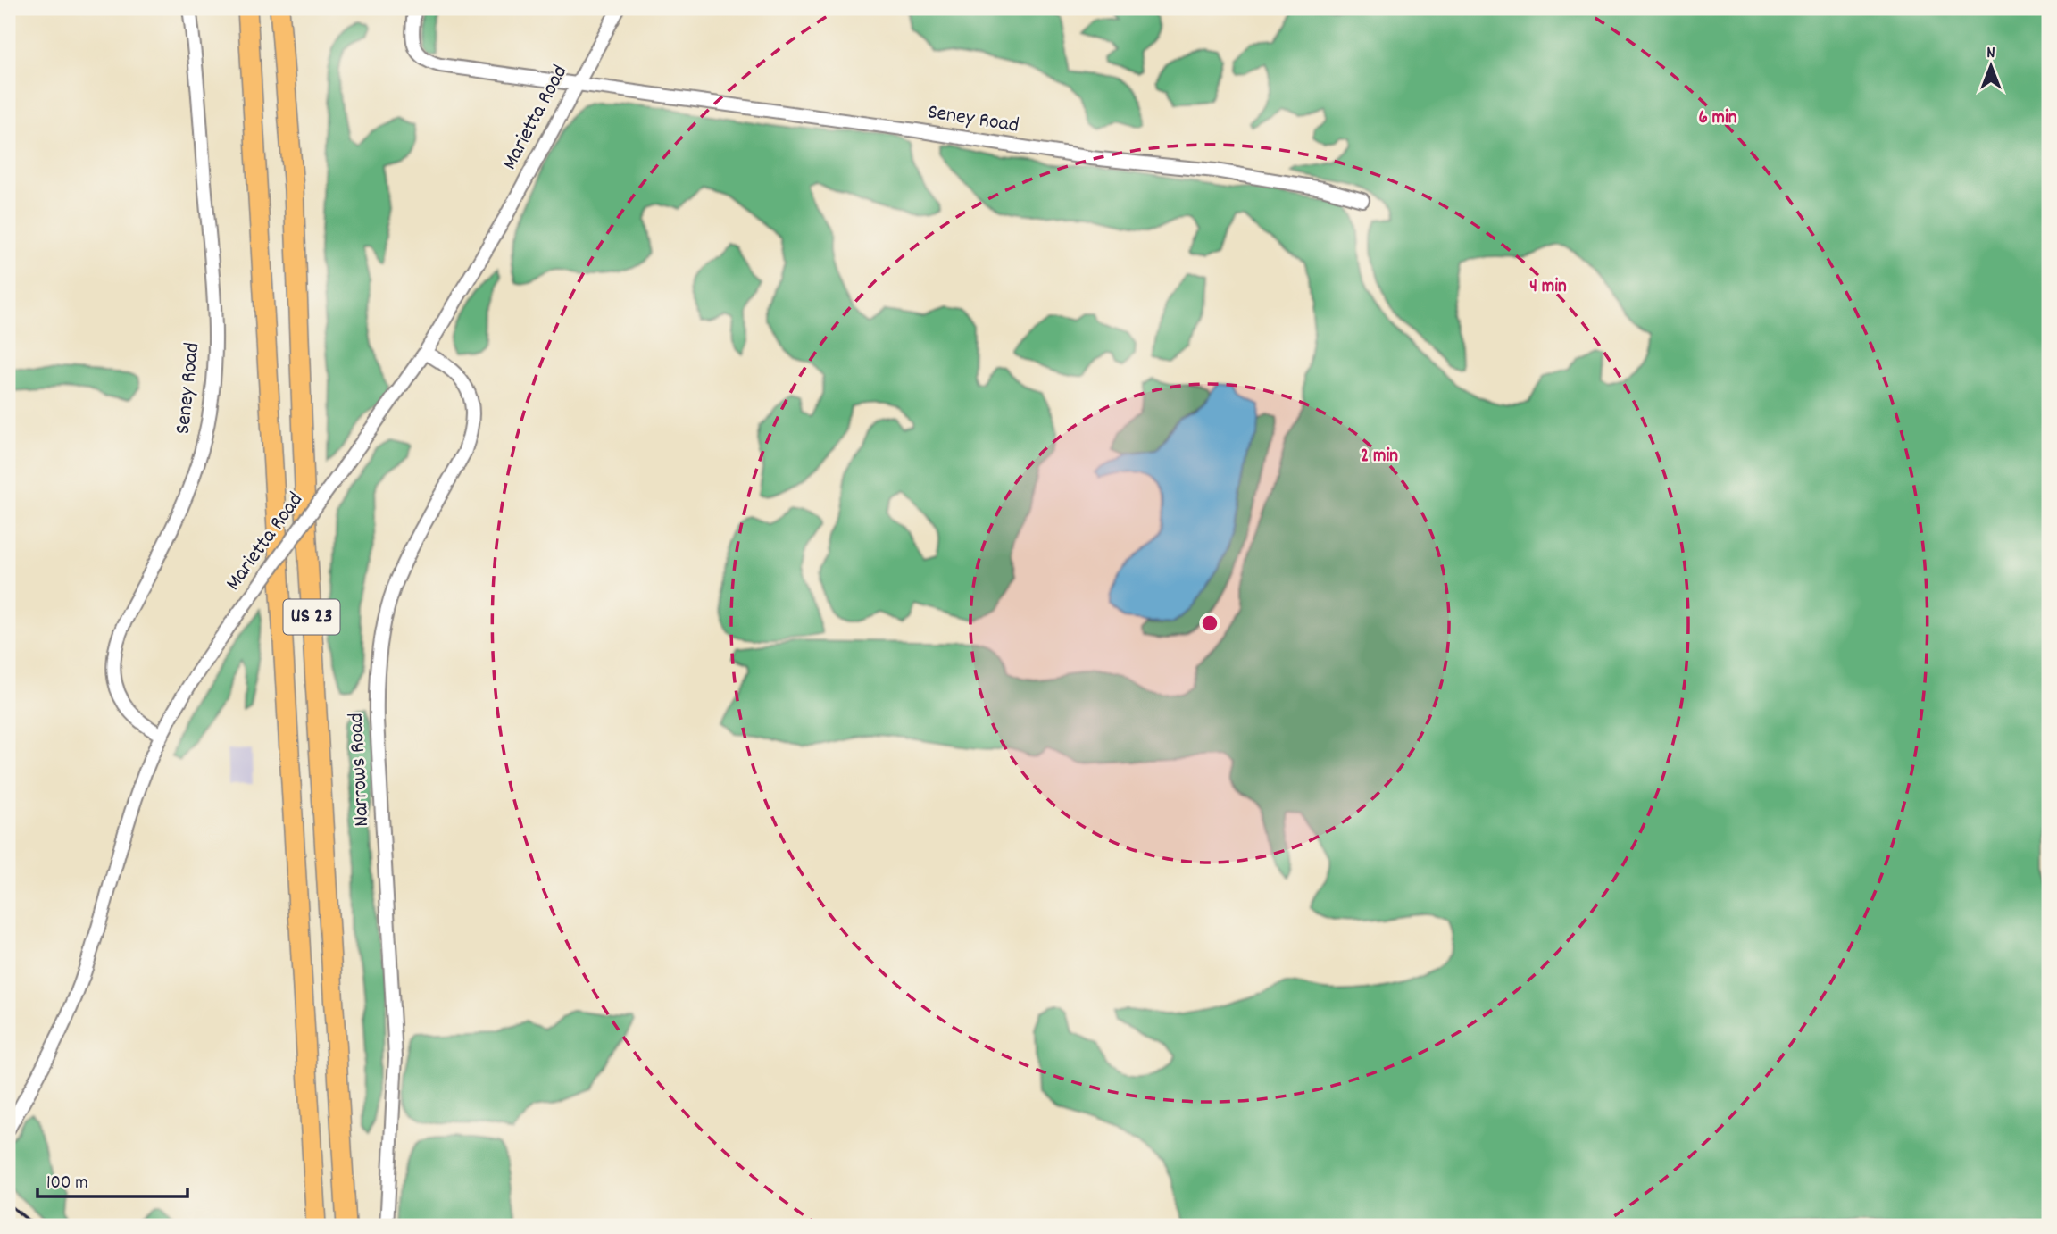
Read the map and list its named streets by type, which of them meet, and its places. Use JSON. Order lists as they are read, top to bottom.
{
  "streets": {
    "highway": ["US 23"],
    "street": ["Marietta Road", "Seney Road", "Narrows Road"]
  },
  "crossings": [
    ["Marietta Road", "Seney Road"],
    ["Marietta Road", "US 23"],
    ["Marietta Road", "Narrows Road"]
  ],
  "scale_bar": "100 m",
  "north": "top",
  "rings": ["6 min", "4 min", "2 min"]
}
